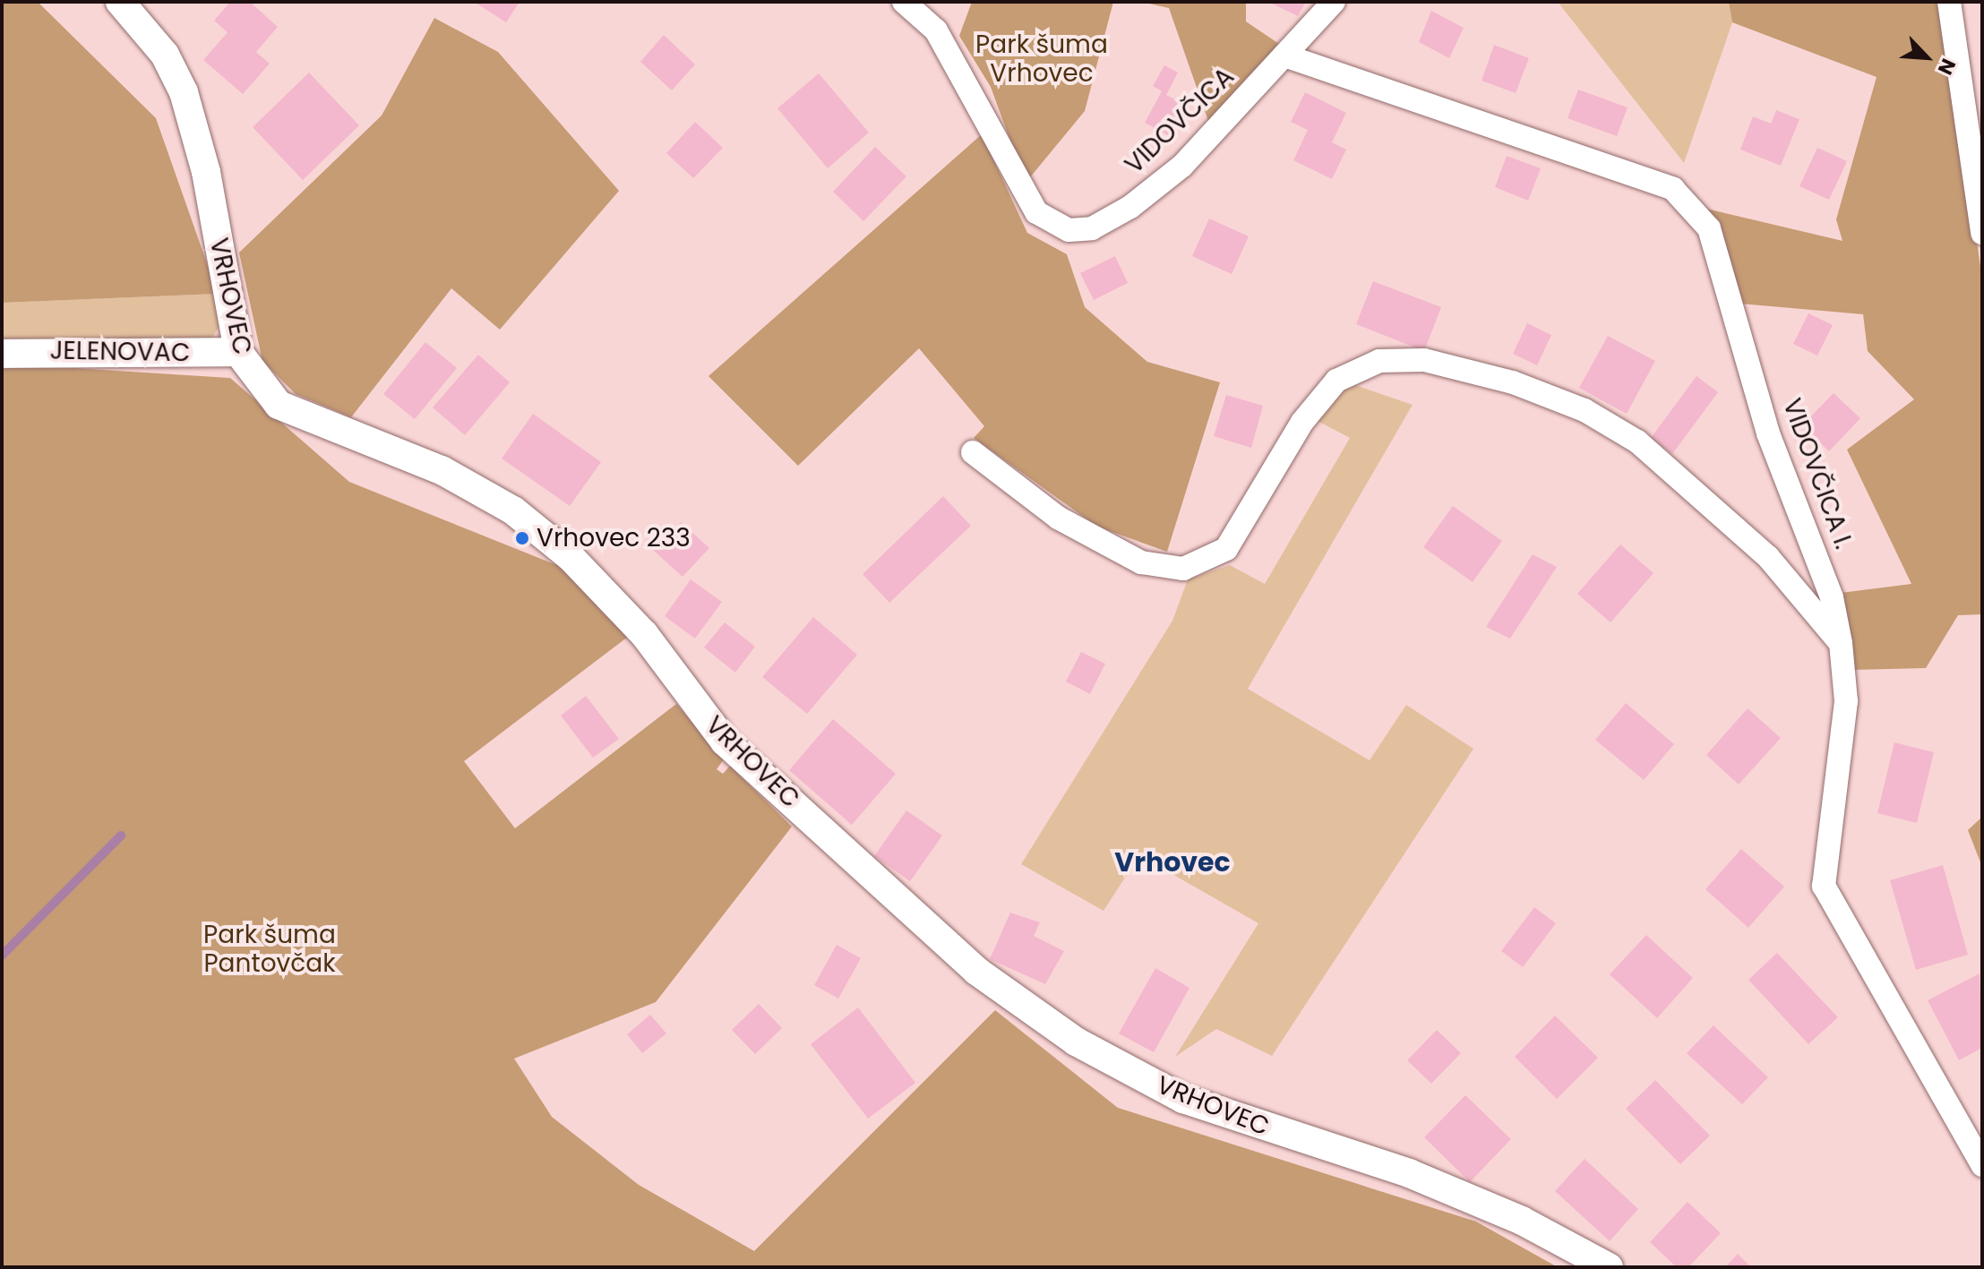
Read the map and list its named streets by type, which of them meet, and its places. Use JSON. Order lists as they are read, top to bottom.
{
  "streets": {
    "street": [
      "VIDOVČICA",
      "VRHOVEC",
      "JELENOVAC",
      "VIDOVČICA I."
    ]
  },
  "crossings": [
    ["VIDOVČICA", "VIDOVČICA I."],
    ["VRHOVEC", "JELENOVAC"]
  ],
  "districts": ["Vrhovec"],
  "parks": ["Park šuma Vrhovec", "Park šuma Pantovčak"],
  "places": ["Vrhovec 233"],
  "north": "bottom right"
}
